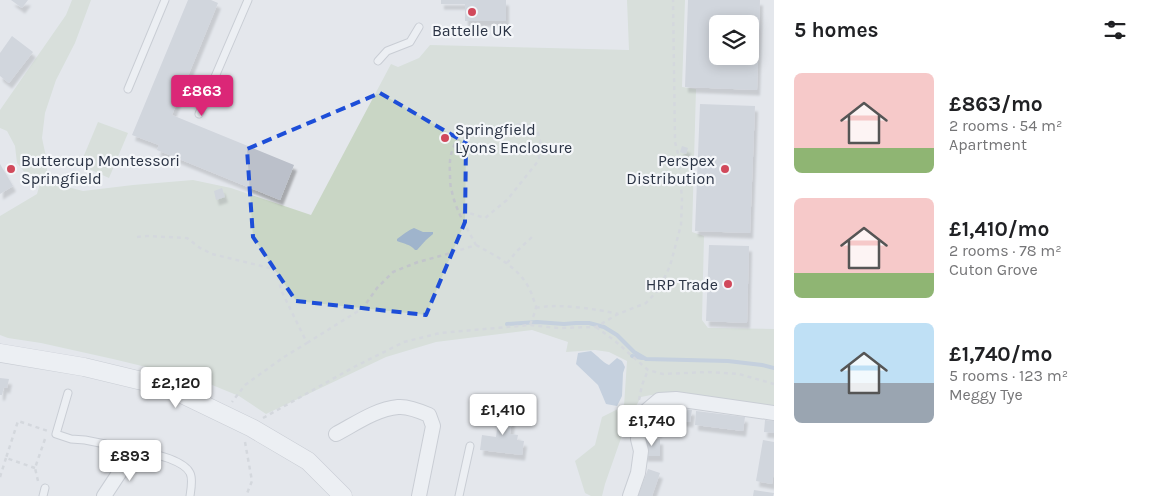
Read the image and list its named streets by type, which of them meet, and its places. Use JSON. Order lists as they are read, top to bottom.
{
  "places": [
    "Battelle UK",
    "Springfield Lyons Enclosure",
    "Buttercup Montessori Springfield",
    "Perspex Distribution",
    "HRP Trade"
  ],
  "page": {
    "heading": "5 homes",
    "list": [
      {
        "name": "£863/mo",
        "note": "2 rooms · 54 m² · Apartment"
      },
      {
        "name": "£1,410/mo",
        "note": "2 rooms · 78 m² · Cuton Grove"
      },
      {
        "name": "£1,740/mo",
        "note": "5 rooms · 123 m² · Meggy Tye"
      }
    ],
    "price": [
      "£863",
      "£2,120",
      "£1,410",
      "£1,740",
      "£893"
    ]
  }
}
